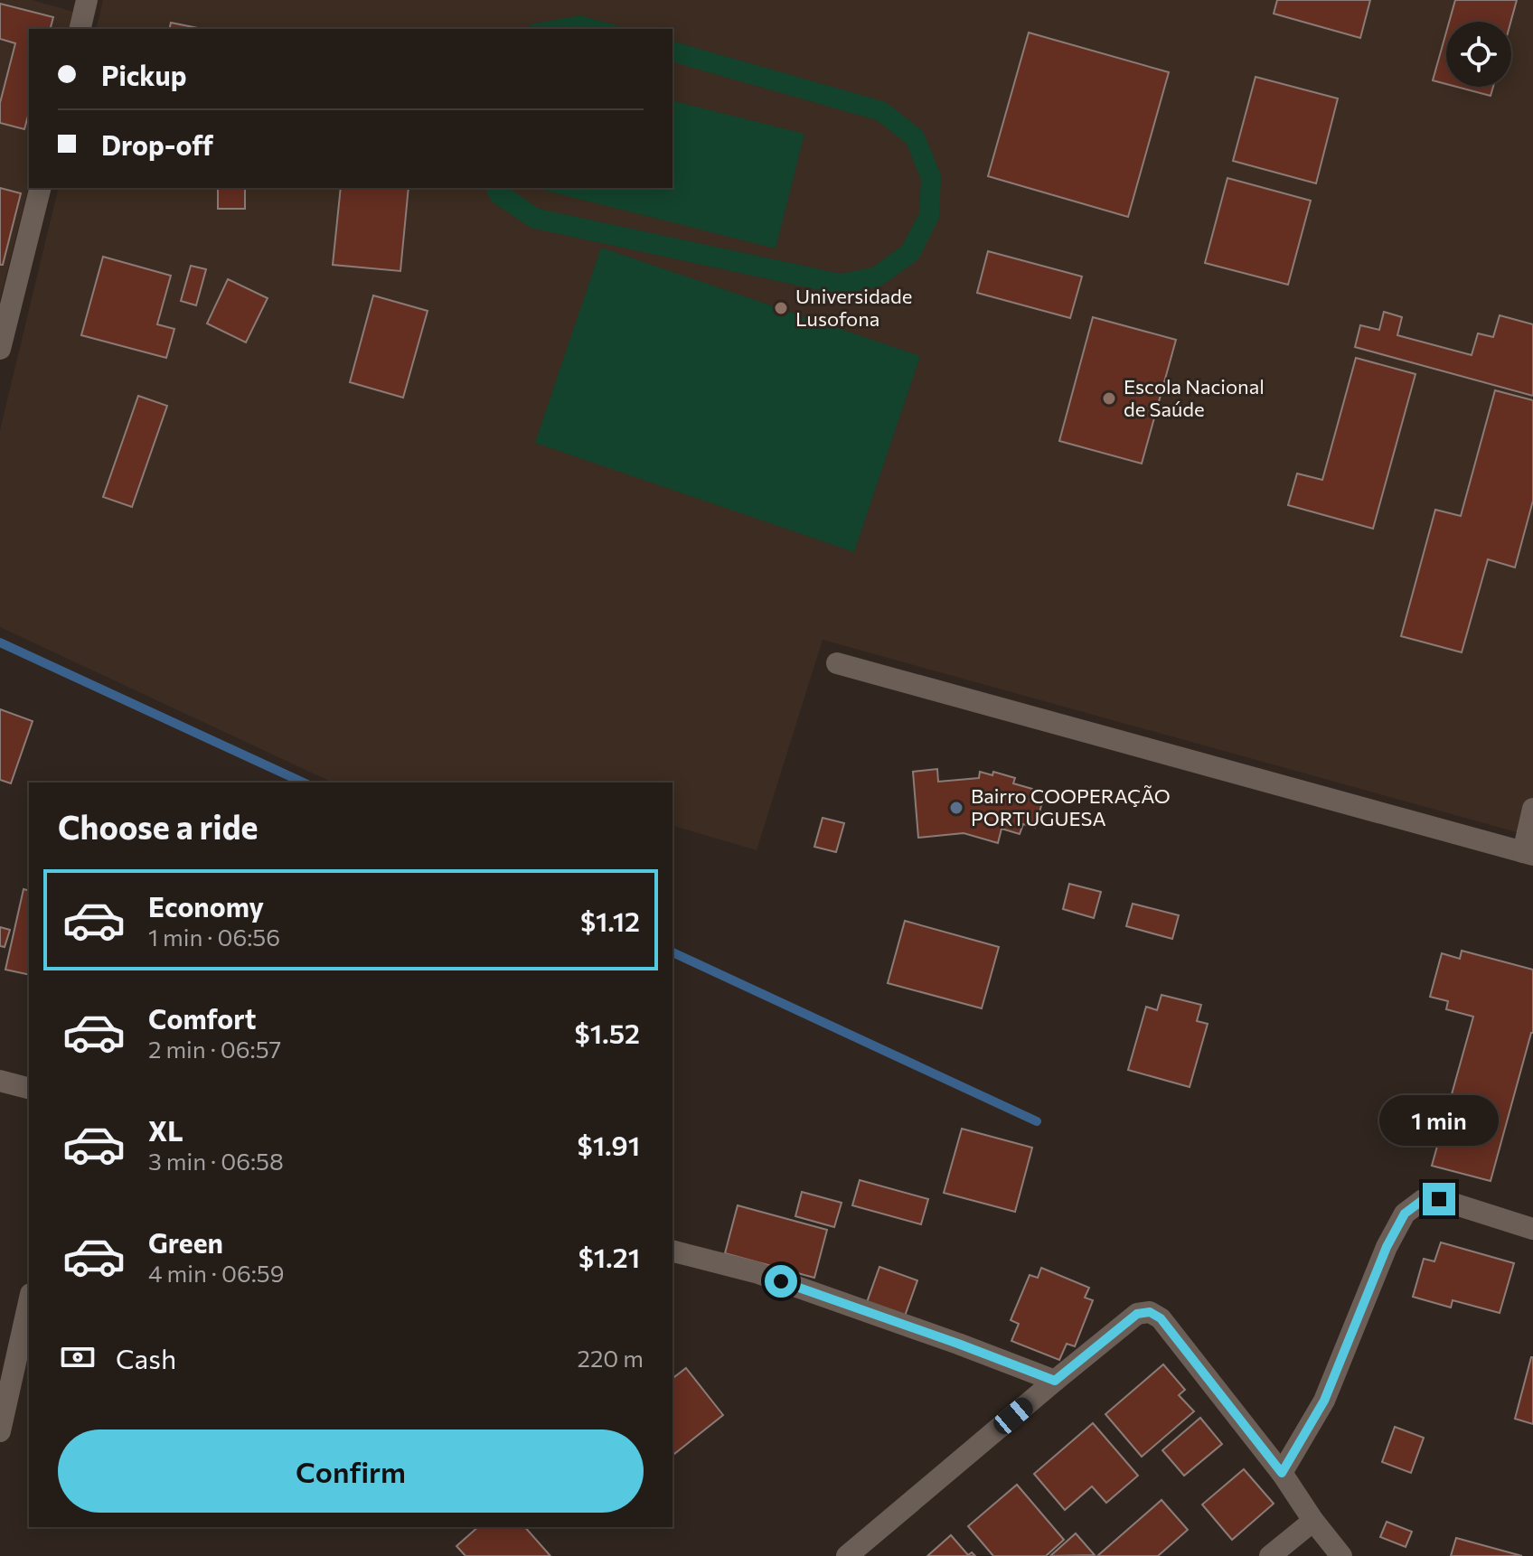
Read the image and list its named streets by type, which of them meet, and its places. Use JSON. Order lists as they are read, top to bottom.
{
  "places": ["Universidade Lusofona", "Escola Nacional de Saúde", "Bairro COOPERAÇÃO PORTUGUESA"],
  "page": {
    "banner": ["Pickup", "Drop-off"],
    "heading": "Choose a ride",
    "list": [
      {
        "name": "Economy",
        "note": "1 min · 06:56",
        "value": "$1.12"
      },
      {
        "name": "Comfort",
        "note": "2 min · 06:57",
        "value": "$1.52"
      },
      {
        "name": "XL",
        "note": "3 min · 06:58",
        "value": "$1.91"
      },
      {
        "name": "Green",
        "note": "4 min · 06:59",
        "value": "$1.21"
      }
    ],
    "bubble": "1 min",
    "pay": ["Cash", "220 m"],
    "buttons": "Confirm"
  }
}
